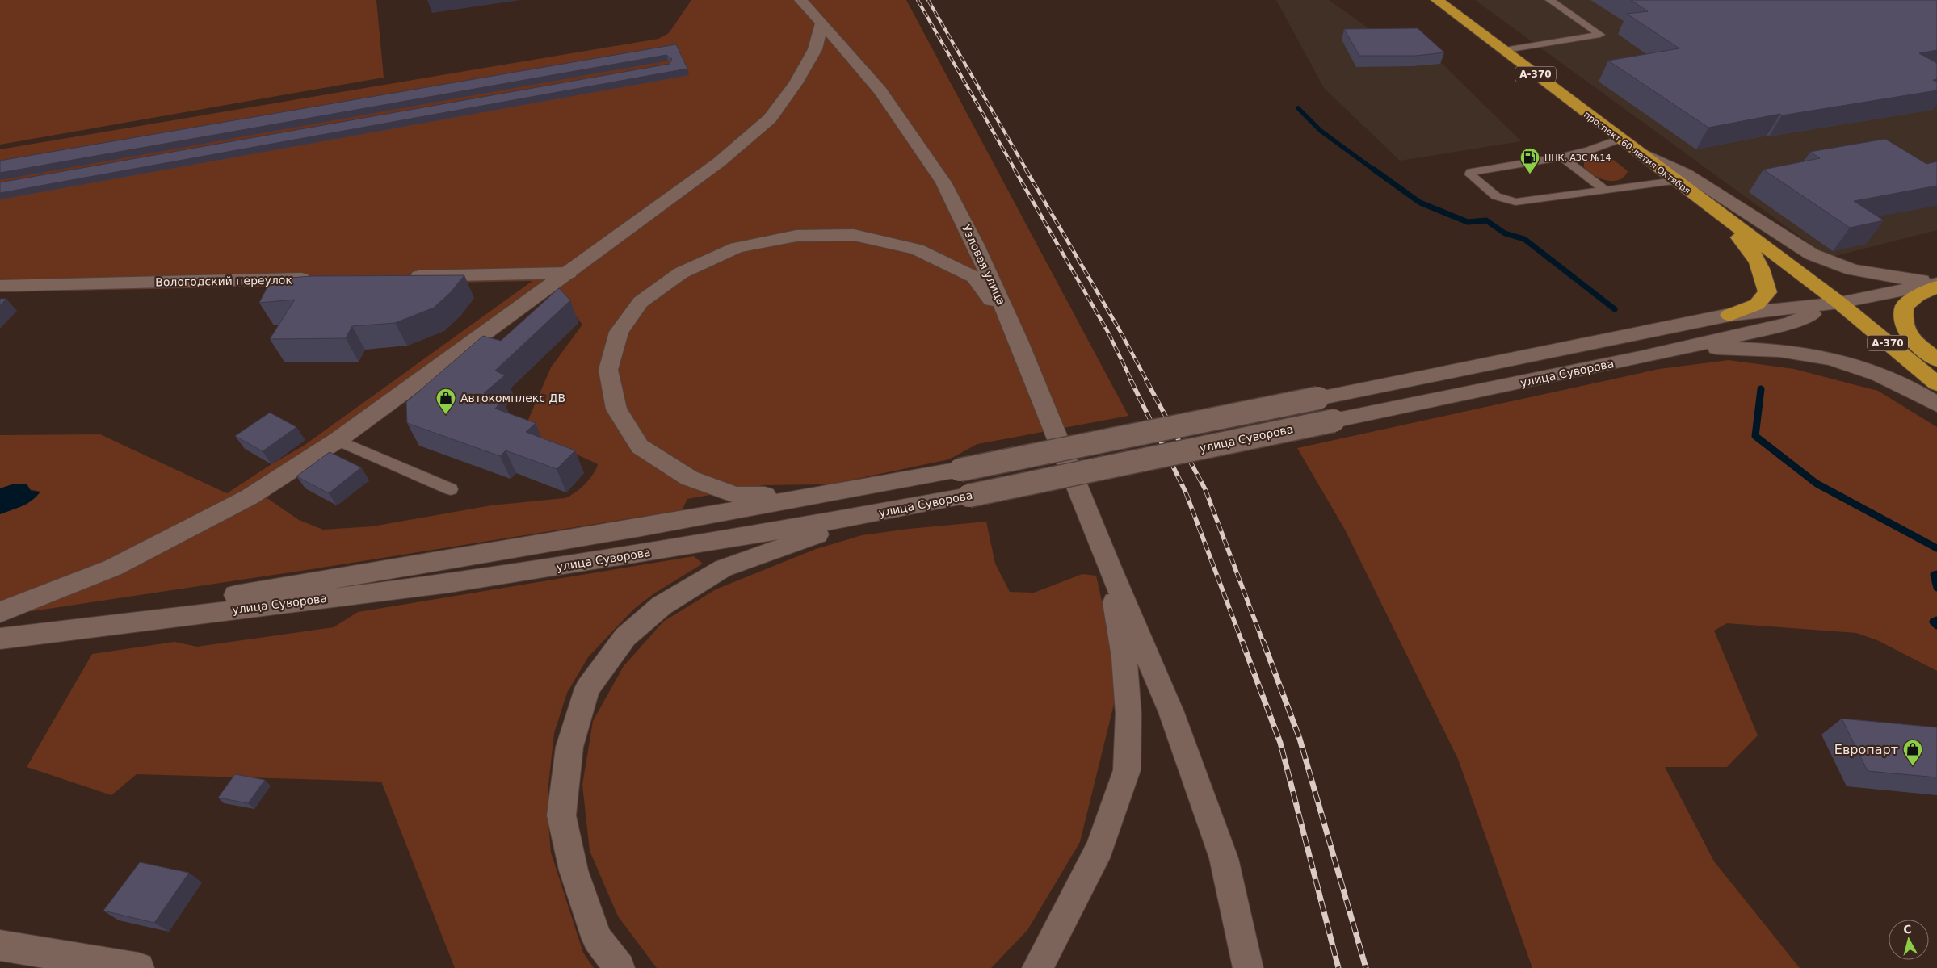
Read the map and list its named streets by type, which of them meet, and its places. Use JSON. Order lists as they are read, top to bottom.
{
  "streets": {
    "highway": ["А-370", "проспект 60-летия Октября"],
    "street": ["Узловая улица", "Вологодский переулок", "улица Суворова"]
  },
  "crossings": [
    ["А-370", "проспект 60-летия Октября"],
    ["А-370", "улица Суворова"],
    ["проспект 60-летия Октября", "улица Суворова"]
  ],
  "places": {
    "fuel station": ["ННК, АЗС №14"],
    "shop": ["Автокомплекс ДВ", "Европарт"]
  },
  "north": "top"
}
